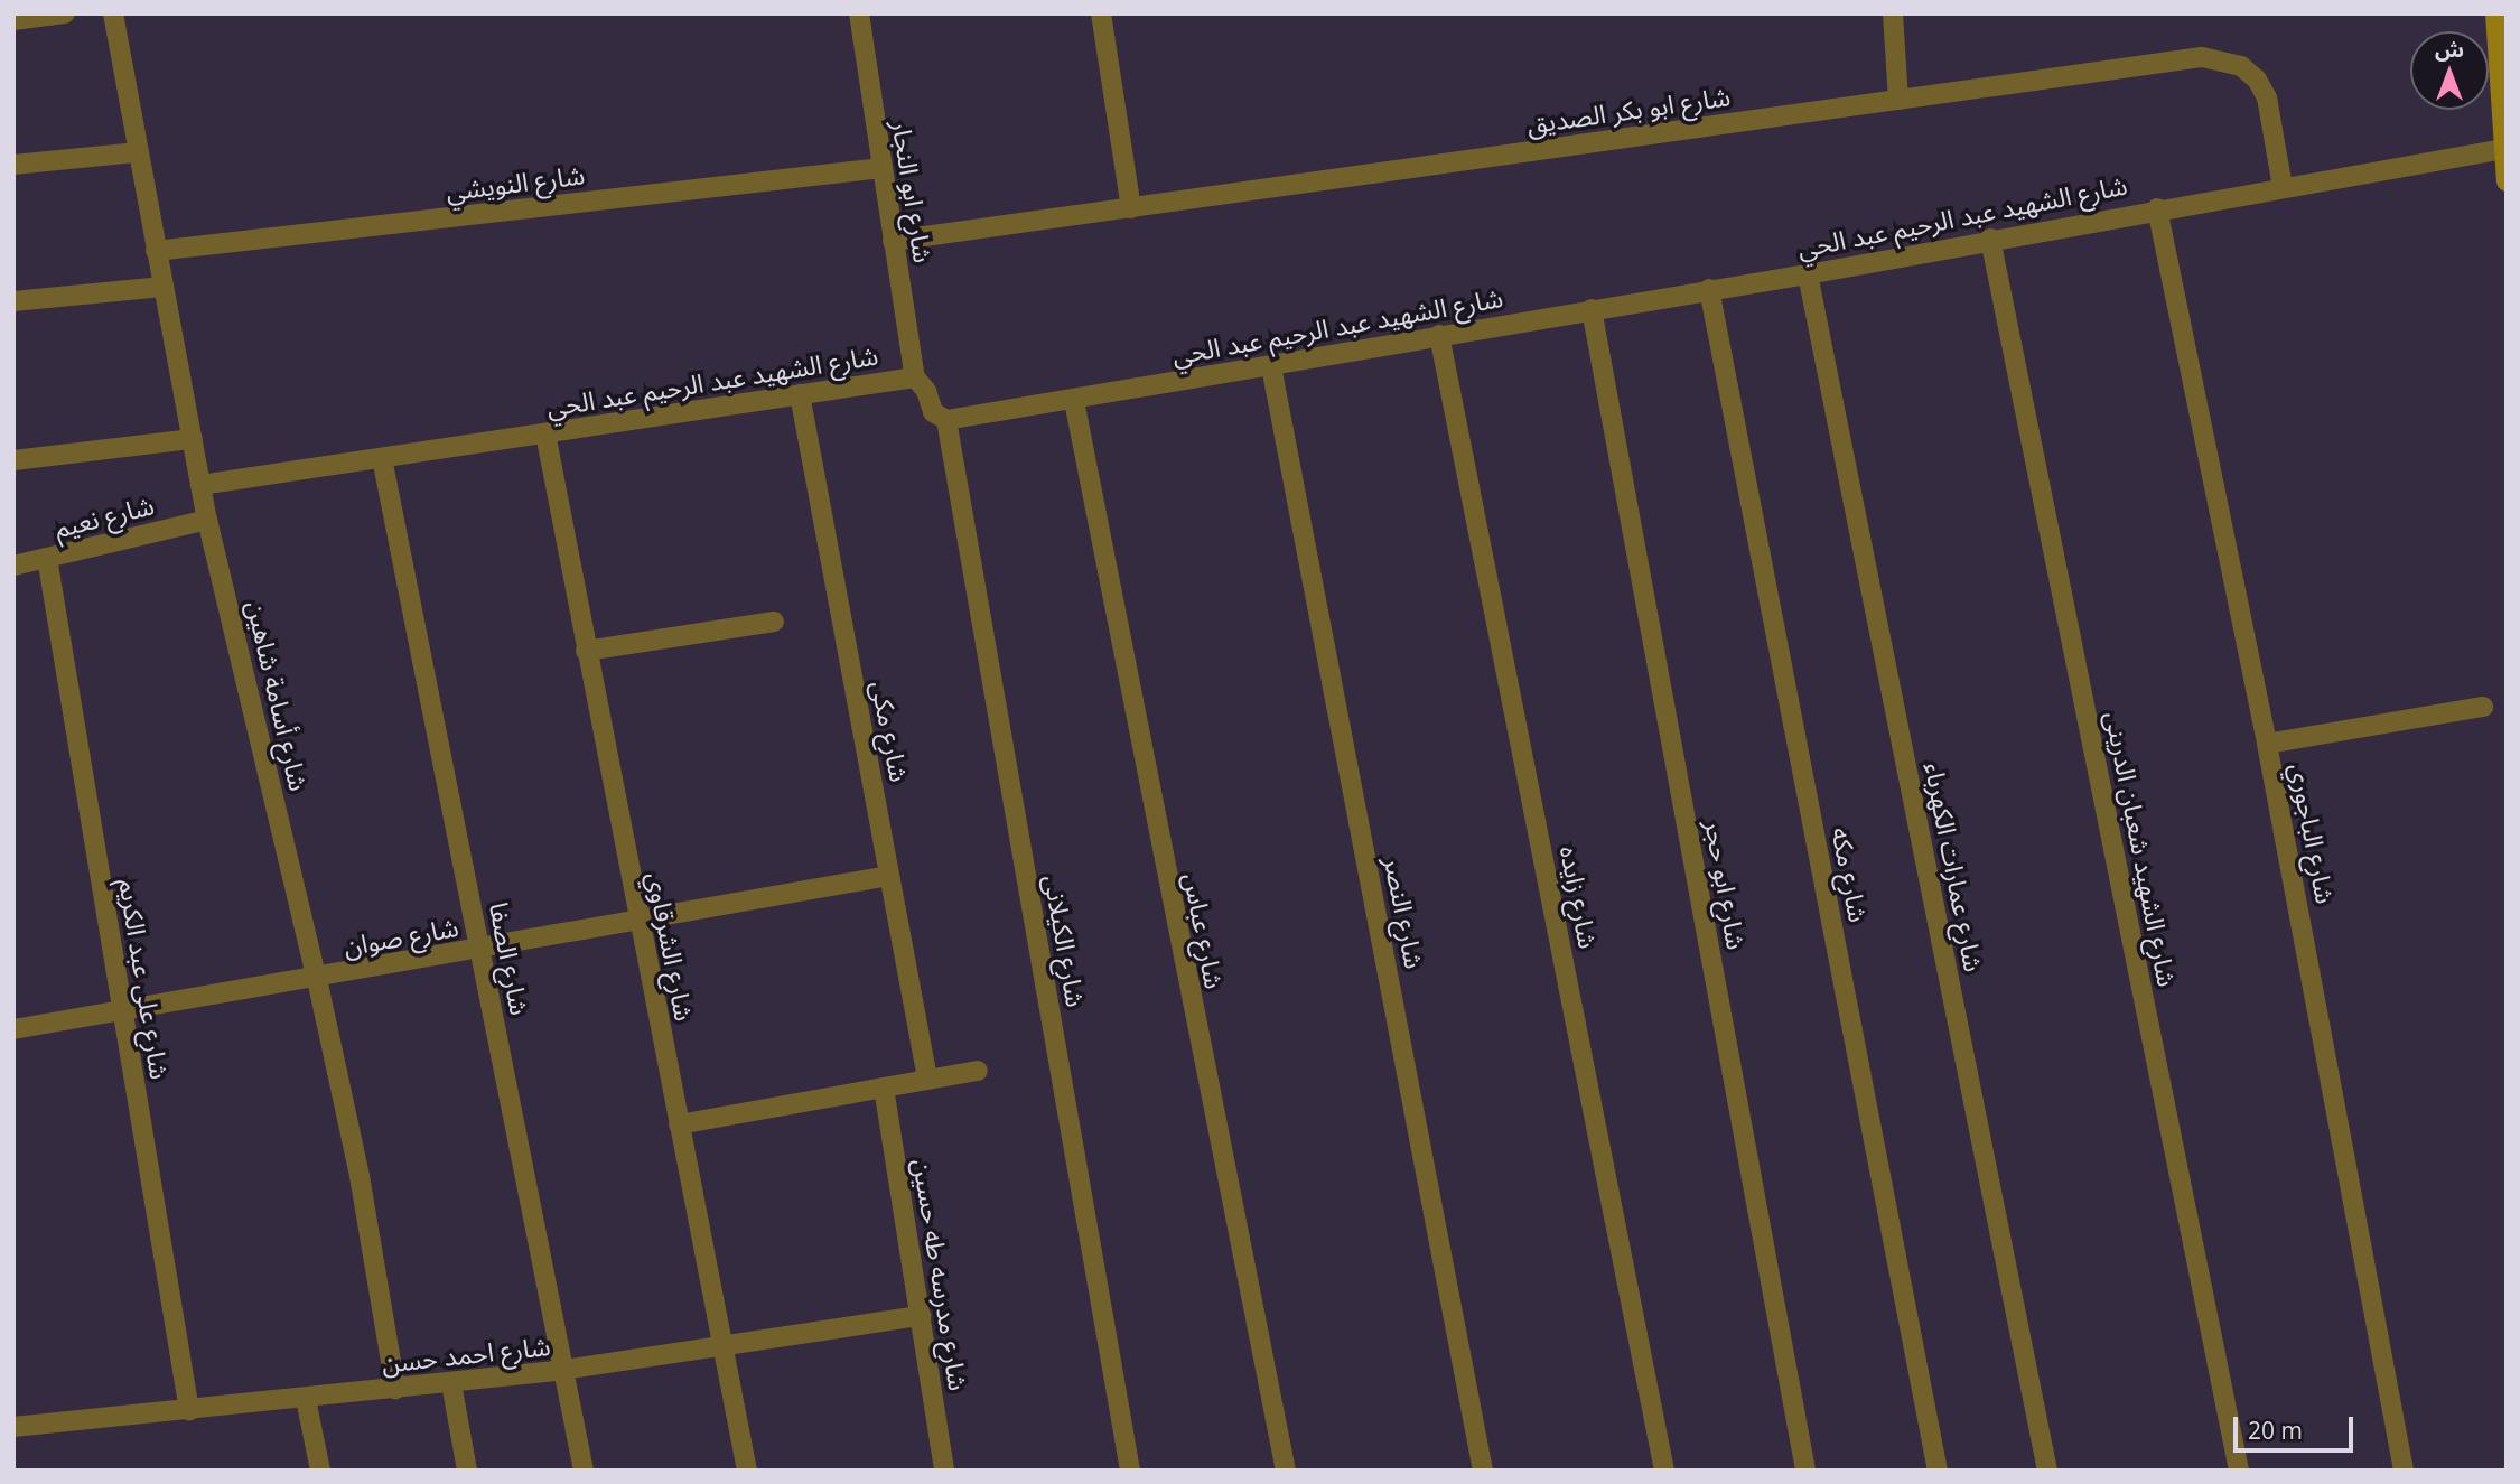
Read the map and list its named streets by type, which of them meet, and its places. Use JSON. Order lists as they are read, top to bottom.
{
  "streets": {
    "street": [
      "شارع ابو بكر الصديق",
      "شارع النويشي",
      "شارع ابو النجار",
      "شارع الشهيد عبد الرحيم عبد الحي",
      "شارع نعيم",
      "شارع أسامة شاهين",
      "شارع مكى",
      "شارع الباجوري",
      "شارع الشهيد شعبان الدرينى",
      "شارع عمارات الكهرباء",
      "شارع مكه",
      "شارع ابو حجر",
      "شارع زايده",
      "شارع النصر",
      "شارع عباس",
      "شارع صوان",
      "شارع الكيلانى",
      "شارع الشرقاوي",
      "شارع الصفا",
      "شارع على عبد الكريم",
      "شارع مدرسه طه حسين",
      "شارع احمد حسن"
    ]
  },
  "crossings": [
    ["شارع ابو بكر الصديق", "شارع ابو النجار"],
    ["شارع ابو بكر الصديق", "شارع الشهيد عبد الرحيم عبد الحي"],
    ["شارع النويشي", "شارع ابو النجار"],
    ["شارع النويشي", "شارع أسامة شاهين"],
    ["شارع ابو النجار", "شارع الشهيد عبد الرحيم عبد الحي"],
    ["شارع الشهيد عبد الرحيم عبد الحي", "شارع أسامة شاهين"],
    ["شارع الشهيد عبد الرحيم عبد الحي", "شارع مكى"],
    ["شارع الشهيد عبد الرحيم عبد الحي", "شارع الباجوري"],
    ["شارع الشهيد عبد الرحيم عبد الحي", "شارع الشهيد شعبان الدرينى"],
    ["شارع الشهيد عبد الرحيم عبد الحي", "شارع عمارات الكهرباء"],
    ["شارع الشهيد عبد الرحيم عبد الحي", "شارع مكه"],
    ["شارع الشهيد عبد الرحيم عبد الحي", "شارع ابو حجر"],
    ["شارع الشهيد عبد الرحيم عبد الحي", "شارع زايده"],
    ["شارع الشهيد عبد الرحيم عبد الحي", "شارع النصر"],
    ["شارع الشهيد عبد الرحيم عبد الحي", "شارع عباس"],
    ["شارع الشهيد عبد الرحيم عبد الحي", "شارع الكيلانى"],
    ["شارع الشهيد عبد الرحيم عبد الحي", "شارع الشرقاوي"],
    ["شارع الشهيد عبد الرحيم عبد الحي", "شارع الصفا"],
    ["شارع نعيم", "شارع أسامة شاهين"],
    ["شارع نعيم", "شارع على عبد الكريم"],
    ["شارع أسامة شاهين", "شارع صوان"],
    ["شارع أسامة شاهين", "شارع احمد حسن"],
    ["شارع مكى", "شارع صوان"],
    ["شارع صوان", "شارع الشرقاوي"],
    ["شارع صوان", "شارع الصفا"],
    ["شارع صوان", "شارع على عبد الكريم"],
    ["شارع الشرقاوي", "شارع احمد حسن"],
    ["شارع الصفا", "شارع احمد حسن"],
    ["شارع على عبد الكريم", "شارع احمد حسن"],
    ["شارع مدرسه طه حسين", "شارع احمد حسن"]
  ],
  "scale_bar": "20 m",
  "north": "top"
}
